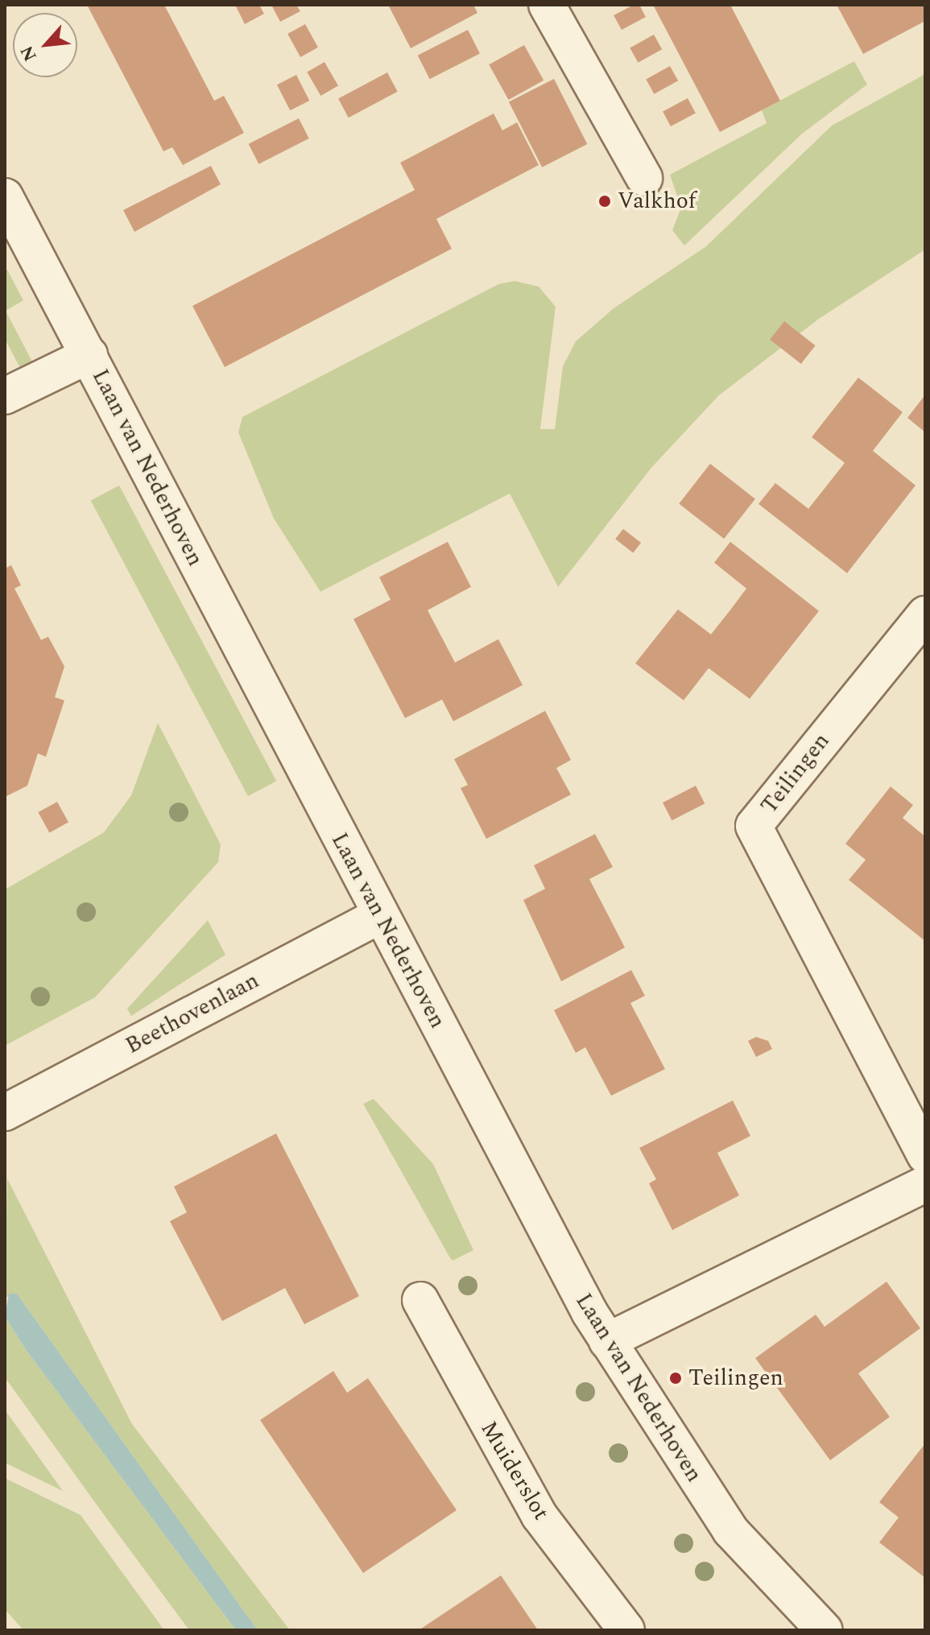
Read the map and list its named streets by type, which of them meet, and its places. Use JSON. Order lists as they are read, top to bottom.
{
  "streets": {
    "street": [
      "Laan van Nederhoven",
      "Teilingen",
      "Beethovenlaan",
      "Muiderslot"
    ]
  },
  "crossings": [
    ["Laan van Nederhoven", "Beethovenlaan"]
  ],
  "places": ["Valkhof", "Teilingen"],
  "north": "bottom left"
}
